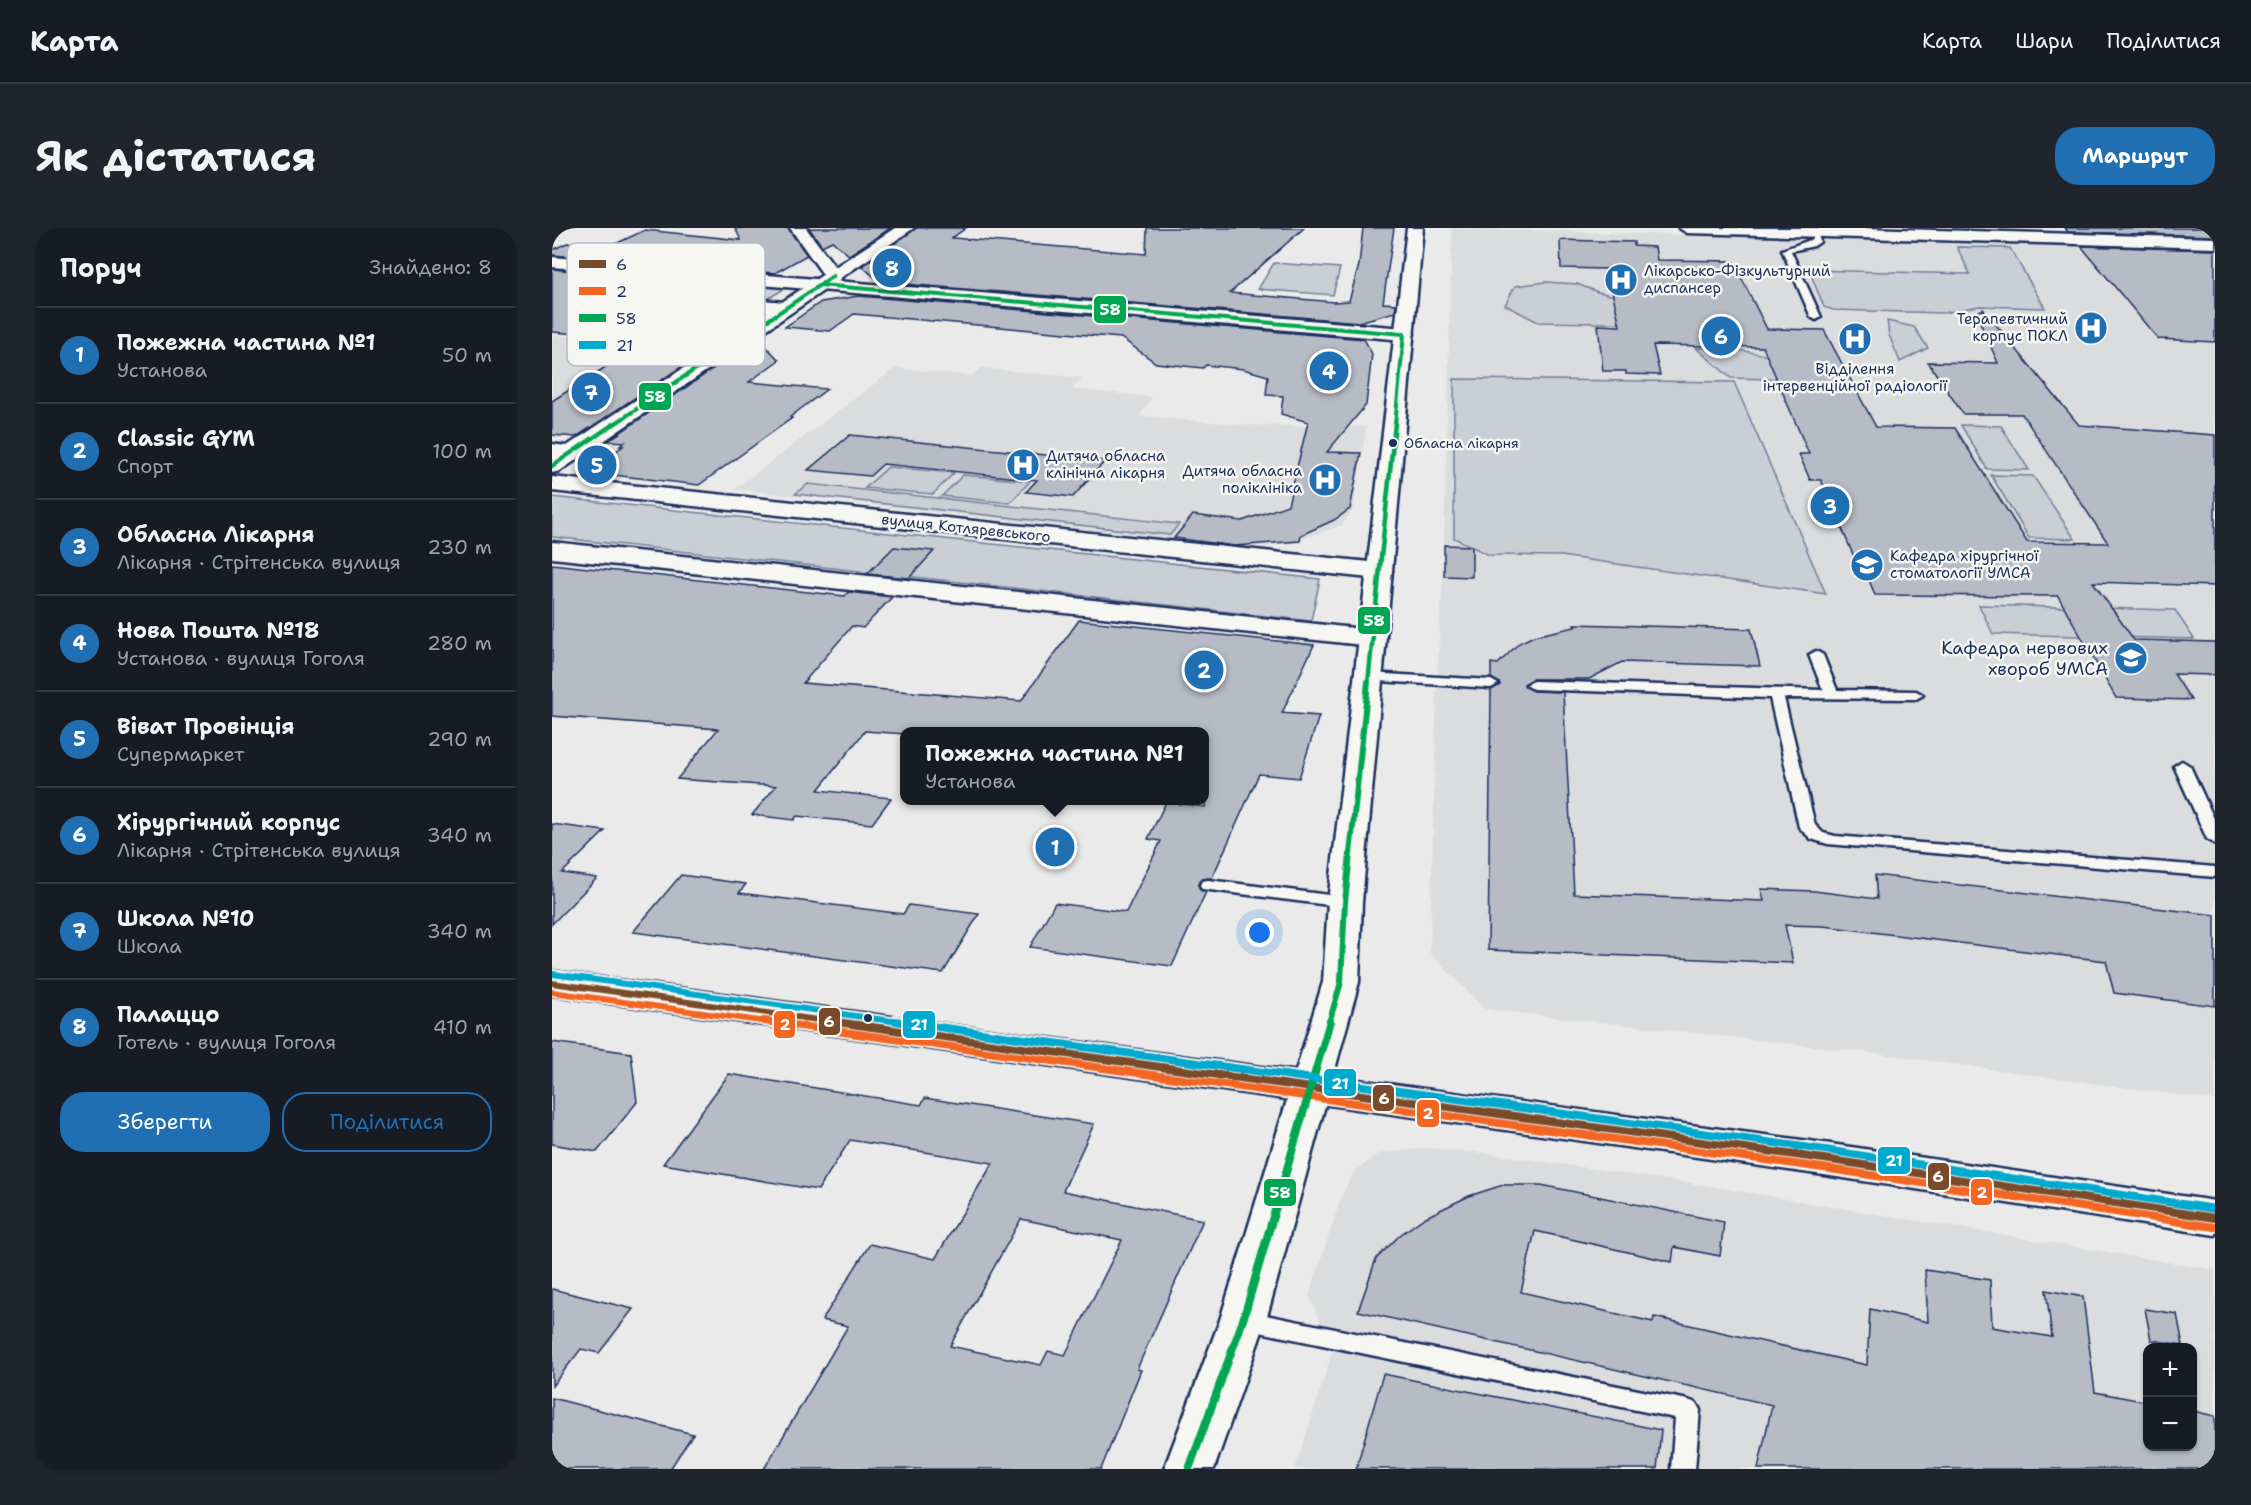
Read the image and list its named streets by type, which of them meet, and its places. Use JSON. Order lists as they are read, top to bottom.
{
  "streets": {
    "street": ["вулиця Котляревського"]
  },
  "places": {
    "hospital": [
      "Лікарсько-Фізкультурний диспансер",
      "Терапевтичний корпус ПОКЛ",
      "Відділення інтервенційної радіології",
      "Дитяча обласна клінічна лікарня",
      "Дитяча обласна поліклініка"
    ],
    "other": ["Обласна лікарня"],
    "school or university": ["Кафедра хірургічної стоматології УМСА", "Кафедра нервових хвороб УМСА"]
  },
  "lines": [
    "transit line 58",
    "transit line 21",
    "transit line 6",
    "transit line 2"
  ],
  "legend": [
    "6",
    "2",
    "58",
    "21"
  ],
  "page": {
    "header": "Карта",
    "nav": ["Карта", "Шари", "Поділитися"],
    "buttons": [
      "Маршрут",
      ["Зберегти", "Поділитися"]
    ],
    "title": "Як дістатися",
    "heading": ["Поруч", "Знайдено: 8"],
    "pins": [
      "8",
      "6",
      "4",
      "7",
      "5",
      "3",
      "2",
      "1"
    ],
    "list": [
      {
        "mark": "1",
        "name": "Пожежна частина №1",
        "note": "Установа",
        "value": "50 m"
      },
      {
        "mark": "2",
        "name": "Classic GYM",
        "note": "Спорт",
        "value": "100 m"
      },
      {
        "mark": "3",
        "name": "Обласна Лікарня",
        "note": "Лікарня · Стрітенська вулиця",
        "value": "230 m"
      },
      {
        "mark": "4",
        "name": "Нова Пошта №18",
        "note": "Установа · вулиця Гоголя",
        "value": "280 m"
      },
      {
        "mark": "5",
        "name": "Віват Провінція",
        "note": "Супермаркет",
        "value": "290 m"
      },
      {
        "mark": "6",
        "name": "Хірургічний корпус",
        "note": "Лікарня · Стрітенська вулиця",
        "value": "340 m"
      },
      {
        "mark": "7",
        "name": "Школа №10",
        "note": "Школа",
        "value": "340 m"
      },
      {
        "mark": "8",
        "name": "Палаццо",
        "note": "Готель · вулиця Гоголя",
        "value": "410 m"
      }
    ],
    "popup": ["Пожежна частина №1", "Установа"],
    "map_buttons": ["+", "−"]
  }
}
